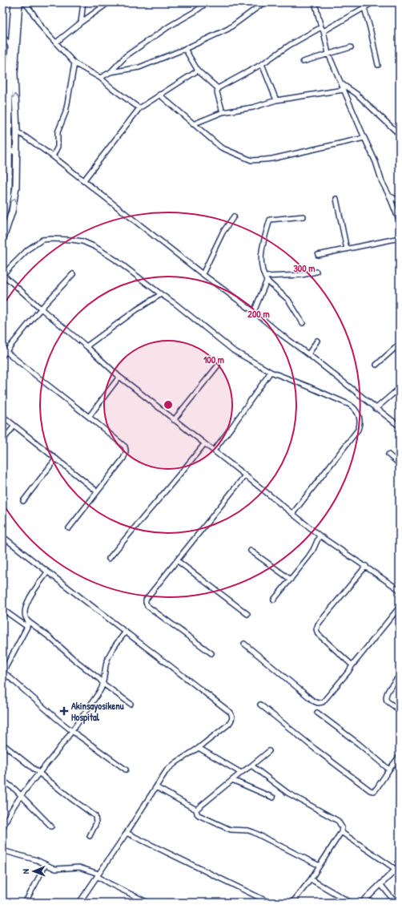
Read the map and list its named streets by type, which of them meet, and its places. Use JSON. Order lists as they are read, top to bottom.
{
  "places": {
    "health": ["Akinsayosikenu Hospital"]
  },
  "north": "left",
  "rings": ["300 m", "200 m", "100 m"]
}
